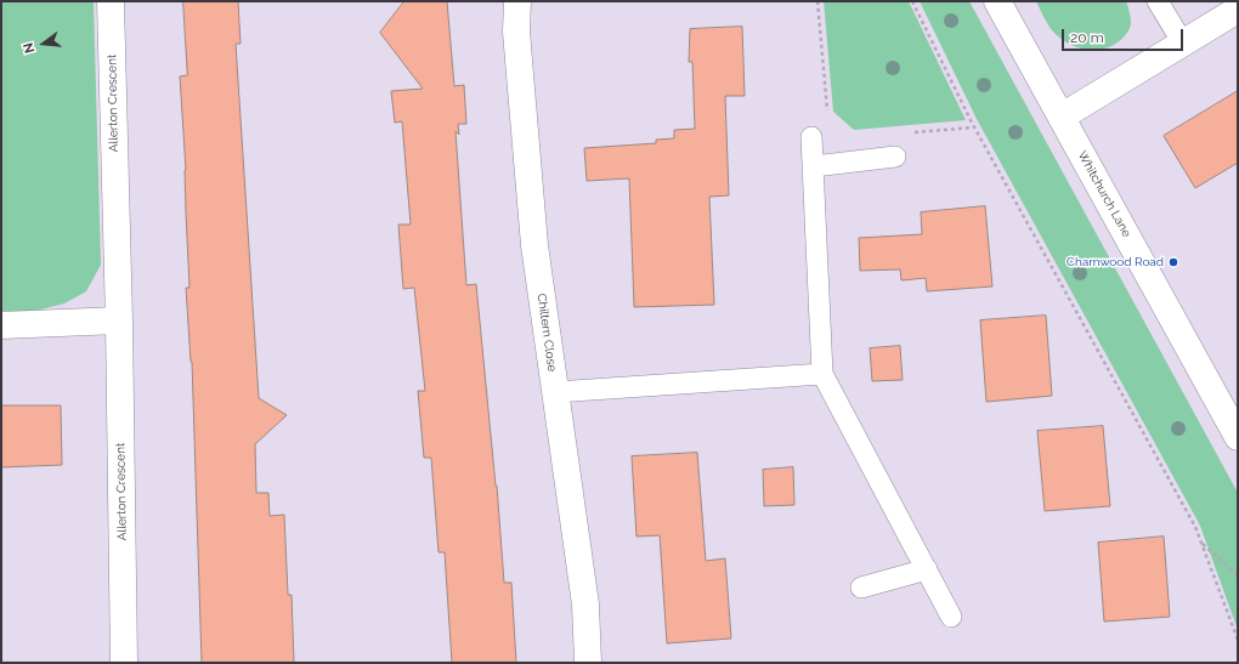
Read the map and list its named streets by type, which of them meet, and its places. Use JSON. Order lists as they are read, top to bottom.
{
  "streets": {
    "street": ["Allerton Crescent", "Whitchurch Lane", "Chiltern Close"]
  },
  "places": ["Charnwood Road"],
  "scale_bar": "20 m",
  "north": "left"
}
